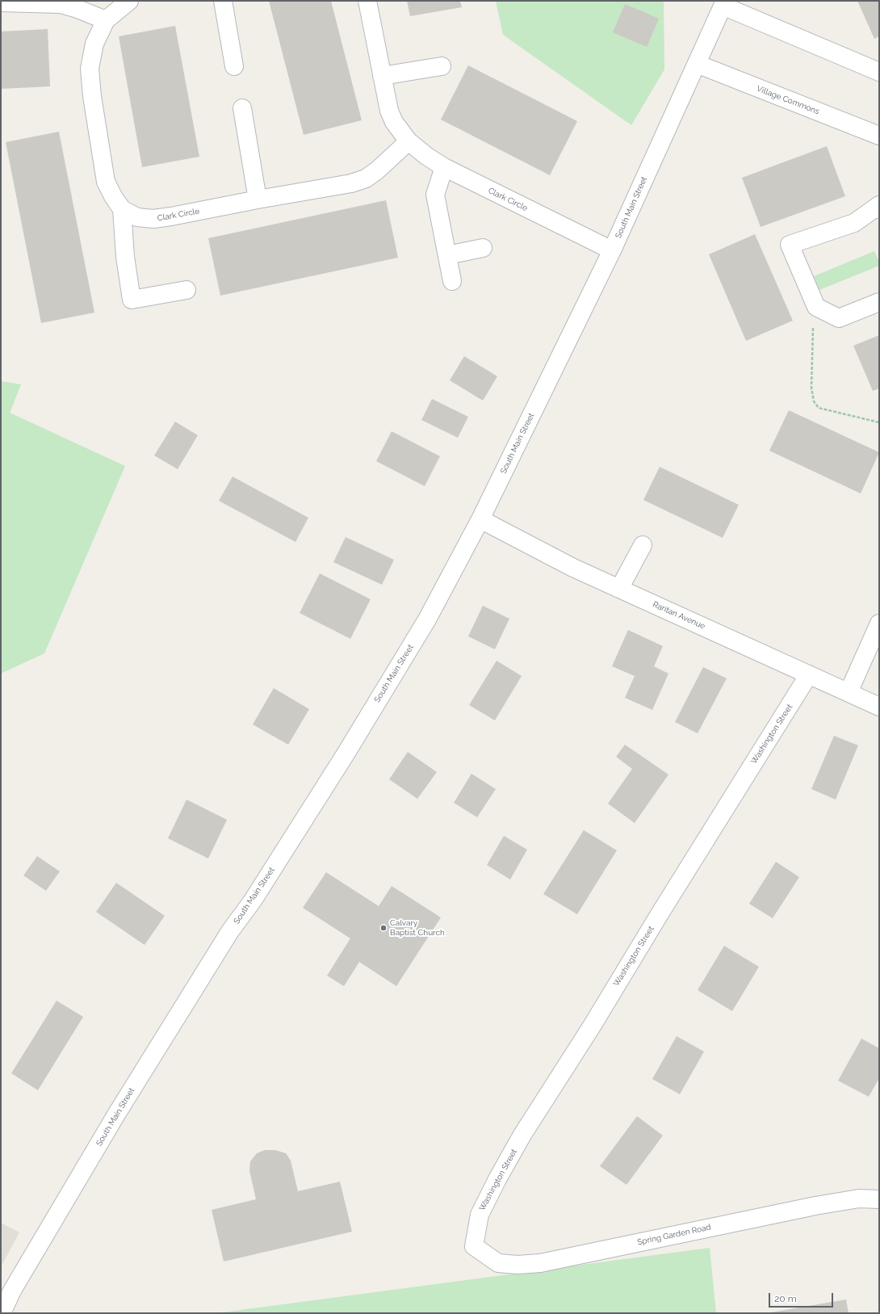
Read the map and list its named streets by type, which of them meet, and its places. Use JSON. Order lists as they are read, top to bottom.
{
  "streets": {
    "street": [
      "Village Commons",
      "Clark Circle",
      "South Main Street",
      "Raritan Avenue",
      "Washington Street",
      "Spring Garden Road"
    ]
  },
  "crossings": [
    ["Village Commons", "South Main Street"],
    ["Clark Circle", "South Main Street"],
    ["South Main Street", "Raritan Avenue"],
    ["Raritan Avenue", "Washington Street"],
    ["Washington Street", "Spring Garden Road"]
  ],
  "places": ["Calvary Baptist Church"],
  "scale_bar": "20 m"
}
